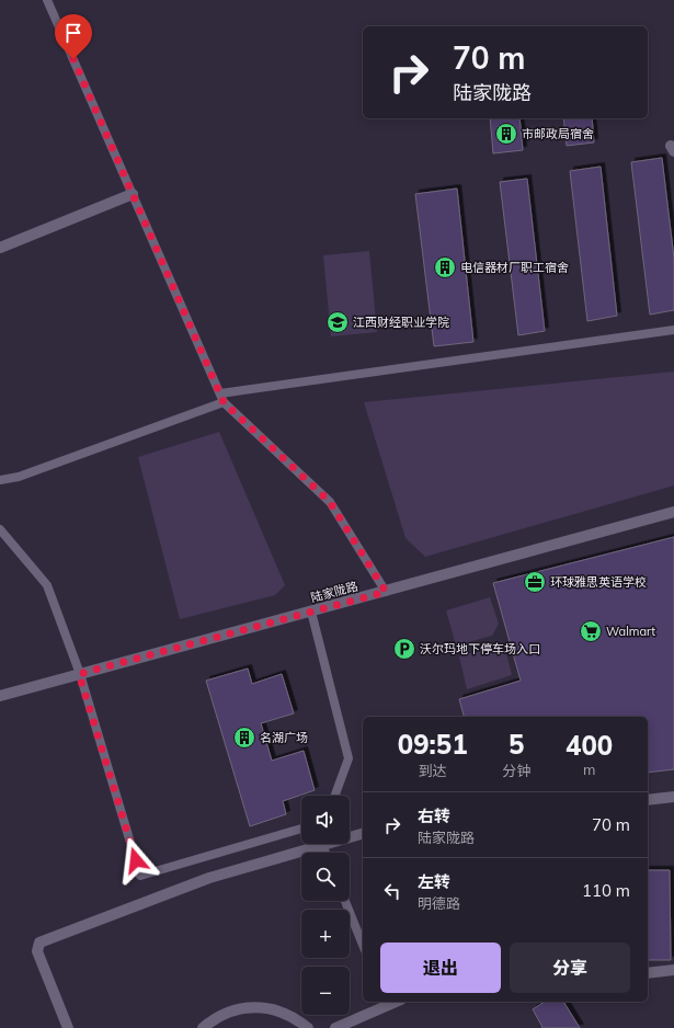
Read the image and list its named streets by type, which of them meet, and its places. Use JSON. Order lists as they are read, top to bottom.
{
  "streets": {
    "street": ["陆家陇路"]
  },
  "places": {
    "building": ["市邮政局宿舍", "电信器材厂职工宿舍", "名湖广场"],
    "school or university": ["江西财经职业学院"],
    "office": ["环球雅思英语学校"],
    "supermarket": ["Walmart"],
    "parking": ["沃尔玛地下停车场入口"]
  },
  "page": {
    "turn": ["70 m", "陆家陇路"],
    "eta": [
      "09:51",
      "到达",
      "5",
      "分钟",
      "400",
      "m"
    ],
    "list": [
      {
        "name": "右转",
        "note": "陆家陇路",
        "value": "70 m"
      },
      {
        "name": "左转",
        "note": "明德路",
        "value": "110 m"
      }
    ],
    "map_buttons": ["+", "−"],
    "buttons": ["退出", "分享"]
  }
}
